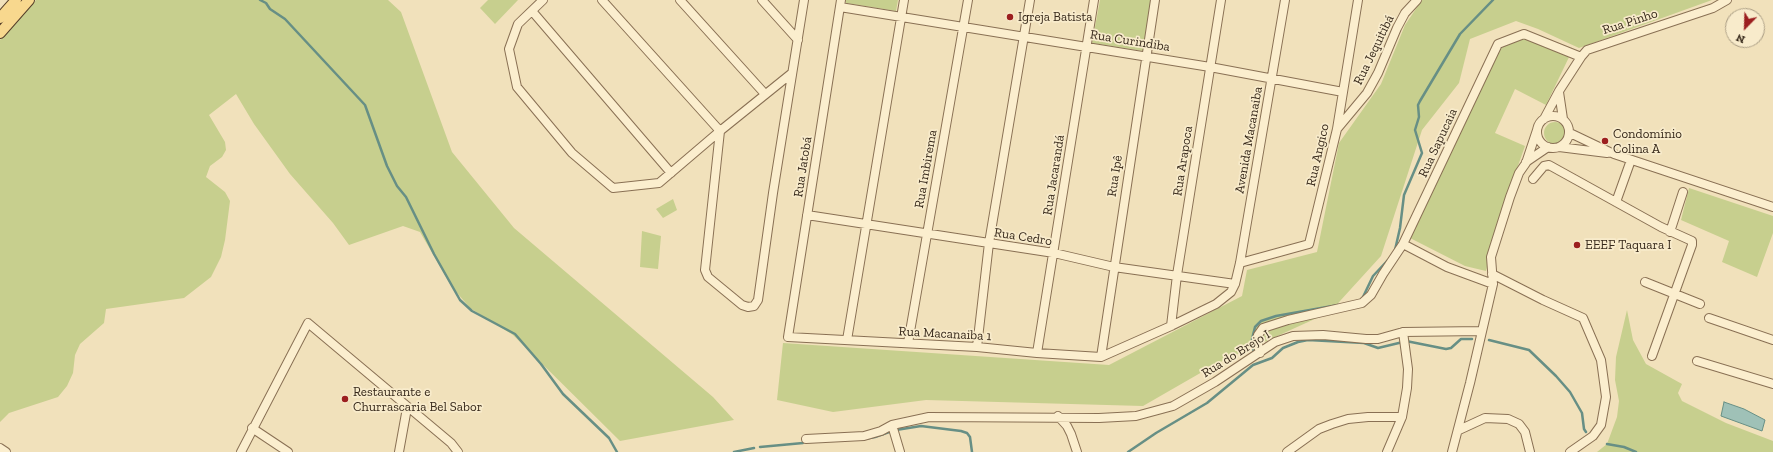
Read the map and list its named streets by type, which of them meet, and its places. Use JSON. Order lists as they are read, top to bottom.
{
  "streets": {
    "street": [
      "Rua Pinho",
      "Rua Curindiba",
      "Rua Jequitibá",
      "Avenida Macanaiba",
      "Rua Sapucaia",
      "Rua Angico",
      "Rua Arapoca",
      "Rua Jatobá",
      "Rua Imbirema",
      "Rua Jacarandá",
      "Rua Ipê",
      "Rua Cedro",
      "Rua Macanaiba 1",
      "Rua do Brejo I"
    ]
  },
  "crossings": [
    ["Rua Pinho", "Rua Sapucaia"],
    ["Rua Curindiba", "Avenida Macanaiba"],
    ["Rua Curindiba", "Rua Angico"],
    ["Rua Curindiba", "Rua Arapoca"],
    ["Rua Curindiba", "Rua Jatobá"],
    ["Rua Curindiba", "Rua Imbirema"],
    ["Rua Curindiba", "Rua Jacarandá"],
    ["Rua Curindiba", "Rua Ipê"],
    ["Rua Jequitibá", "Rua Angico"],
    ["Avenida Macanaiba", "Rua Angico"],
    ["Avenida Macanaiba", "Rua Cedro"],
    ["Rua Sapucaia", "Rua do Brejo I"],
    ["Rua Arapoca", "Rua Cedro"],
    ["Rua Jatobá", "Rua Cedro"],
    ["Rua Jatobá", "Rua Macanaiba 1"],
    ["Rua Imbirema", "Rua Cedro"],
    ["Rua Imbirema", "Rua Macanaiba 1"],
    ["Rua Jacarandá", "Rua Cedro"],
    ["Rua Jacarandá", "Rua Macanaiba 1"],
    ["Rua Ipê", "Rua Cedro"],
    ["Rua Ipê", "Rua Macanaiba 1"]
  ],
  "places": [
    "Igreja Batista",
    "Condomínio Colina A",
    "EEEF Taquara I",
    "Restaurante e Churrascaria Bel Sabor"
  ],
  "north": "bottom left"
}
